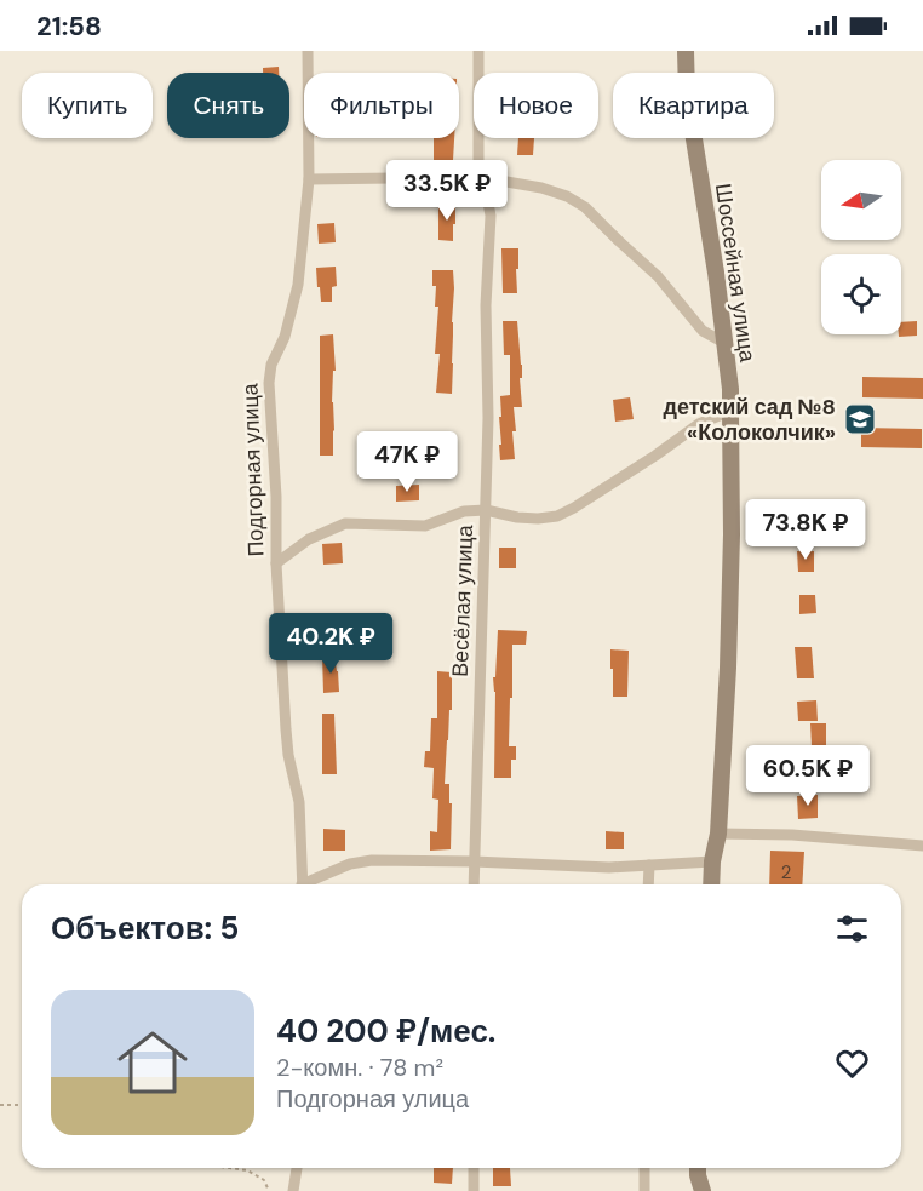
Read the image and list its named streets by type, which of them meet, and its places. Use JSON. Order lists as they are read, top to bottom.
{
  "streets": {
    "main road": ["Шоссейная улица"],
    "street": ["Подгорная улица", "Весёлая улица"]
  },
  "places": {
    "school or university": ["детский сад №8 «Колоколчик»"]
  },
  "house_numbers": ["2"],
  "north": "left",
  "page": {
    "status": "21:58",
    "chip": [
      "Купить",
      "Снять",
      "Фильтры",
      "Новое",
      "Квартира"
    ],
    "price": [
      "33.5K ₽",
      "47K ₽",
      "73.8K ₽",
      "40.2K ₽",
      "60.5K ₽"
    ],
    "heading": "Объектов: 5",
    "list": [
      {
        "name": "40 200 ₽/мес.",
        "note": "2-комн. · 78 m² · Подгорная улица"
      }
    ]
  }
}
